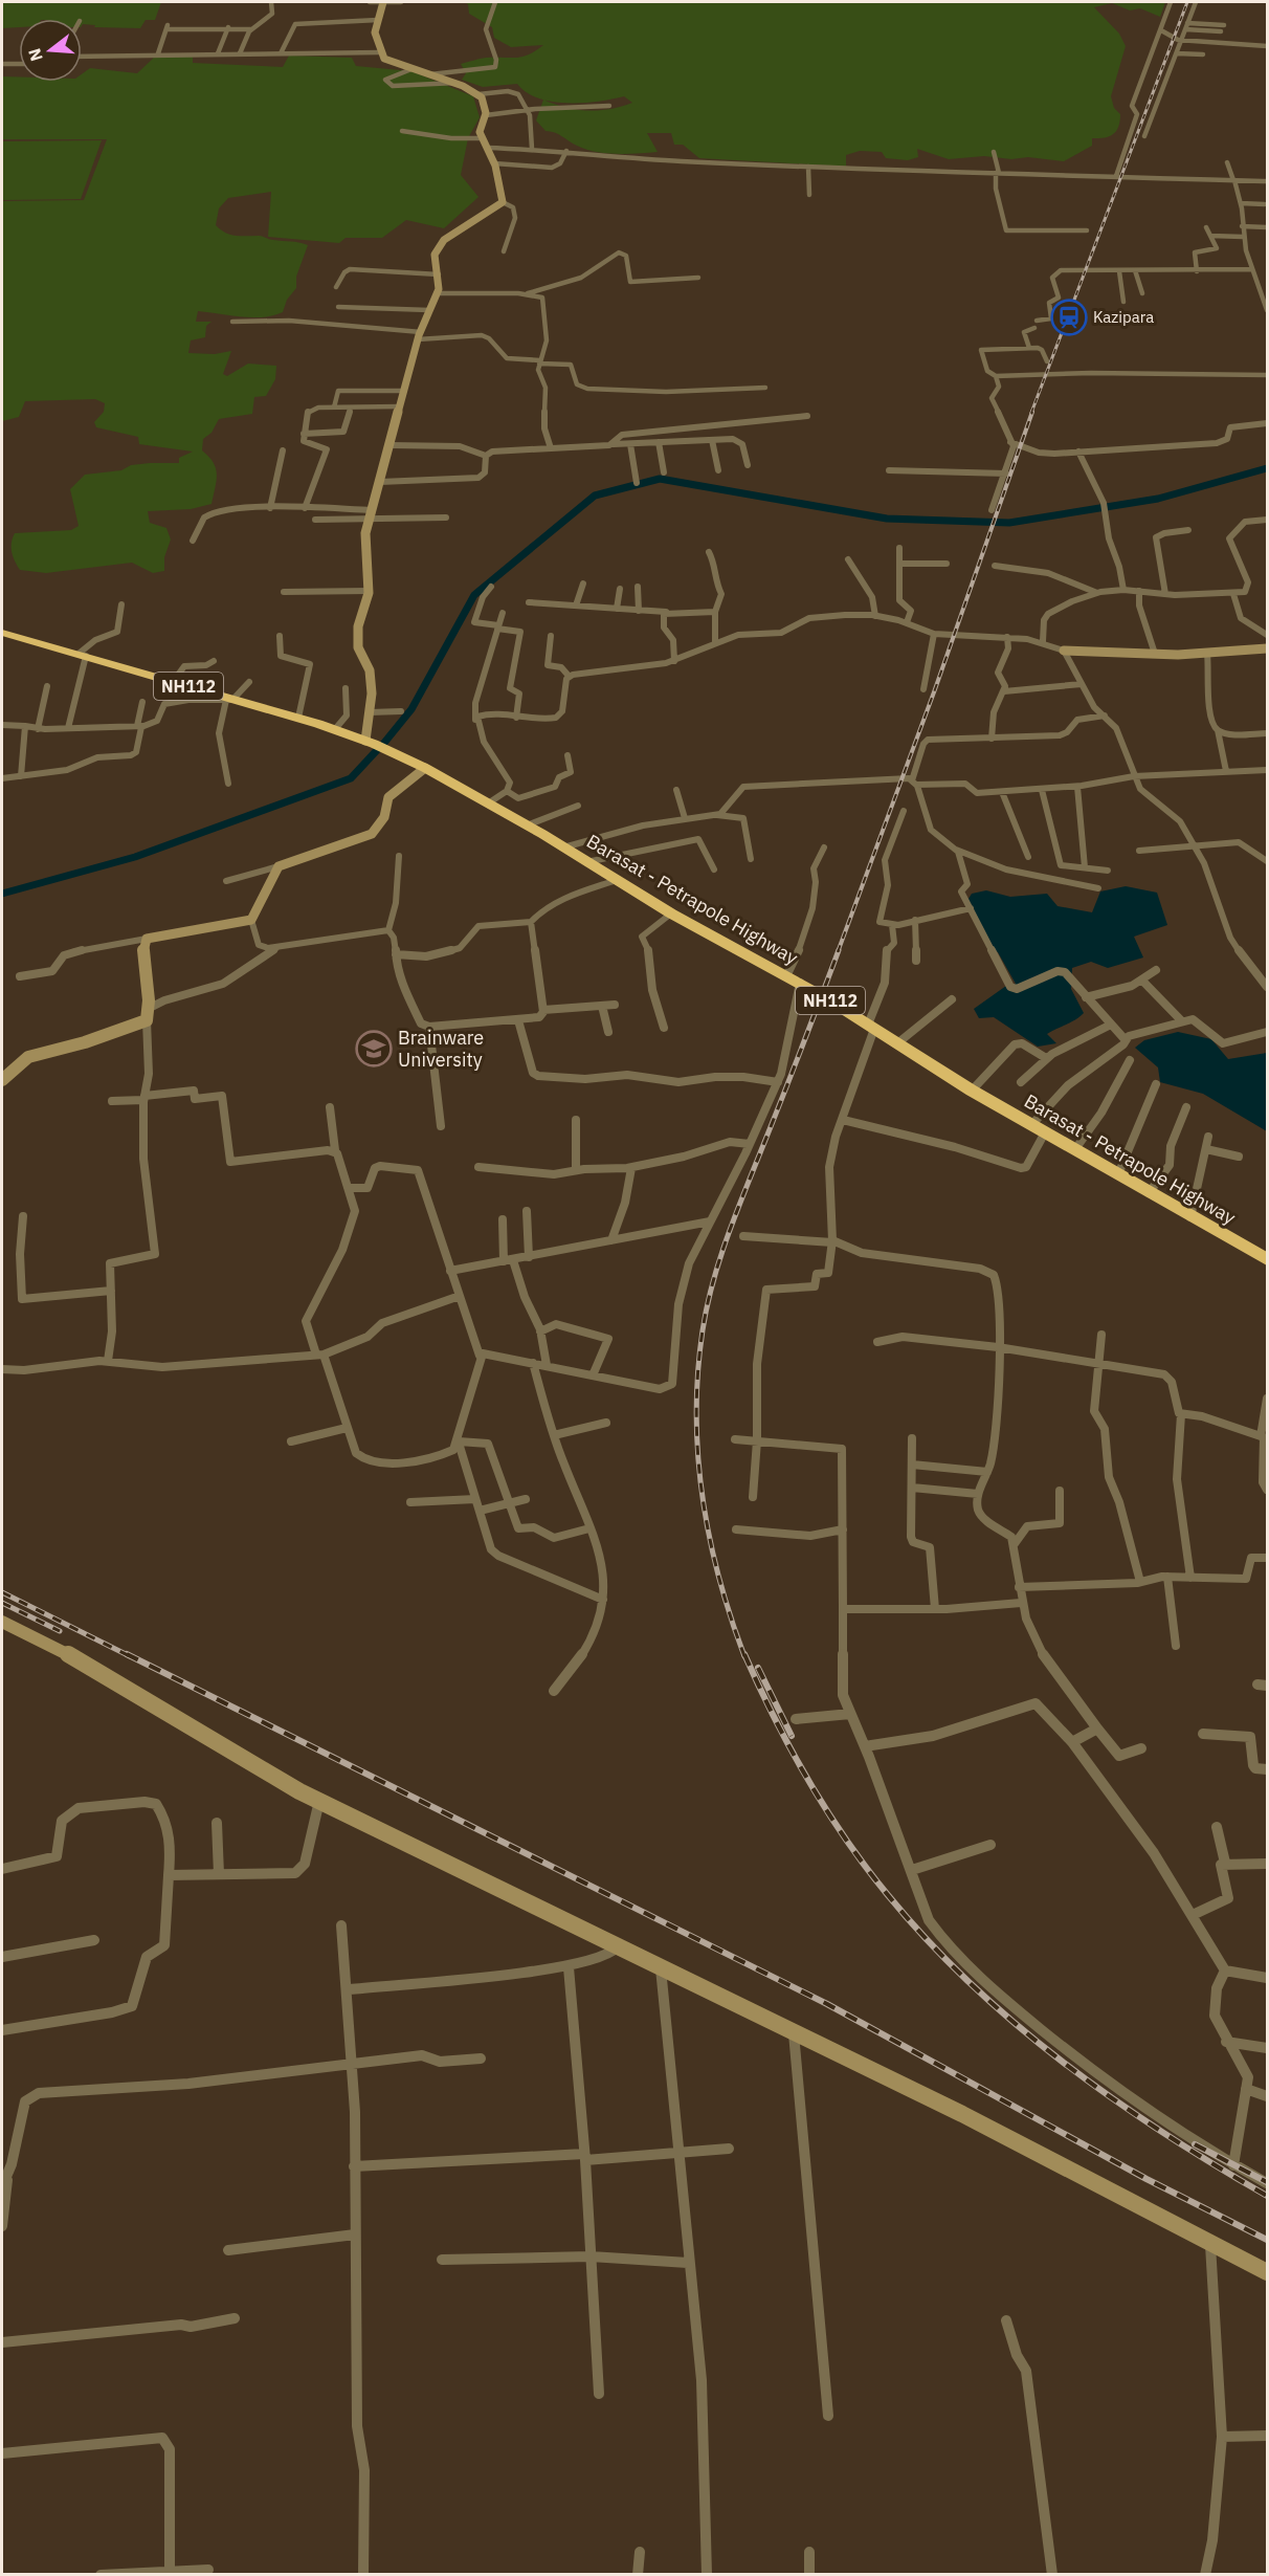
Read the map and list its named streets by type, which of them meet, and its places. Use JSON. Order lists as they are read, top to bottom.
{
  "streets": {
    "highway": ["NH112", "Barasat - Petrapole Highway"]
  },
  "crossings": [
    ["NH112", "Barasat - Petrapole Highway"]
  ],
  "places": {
    "station": ["Kazipara"],
    "school or university": ["Brainware University"]
  },
  "north": "left"
}
